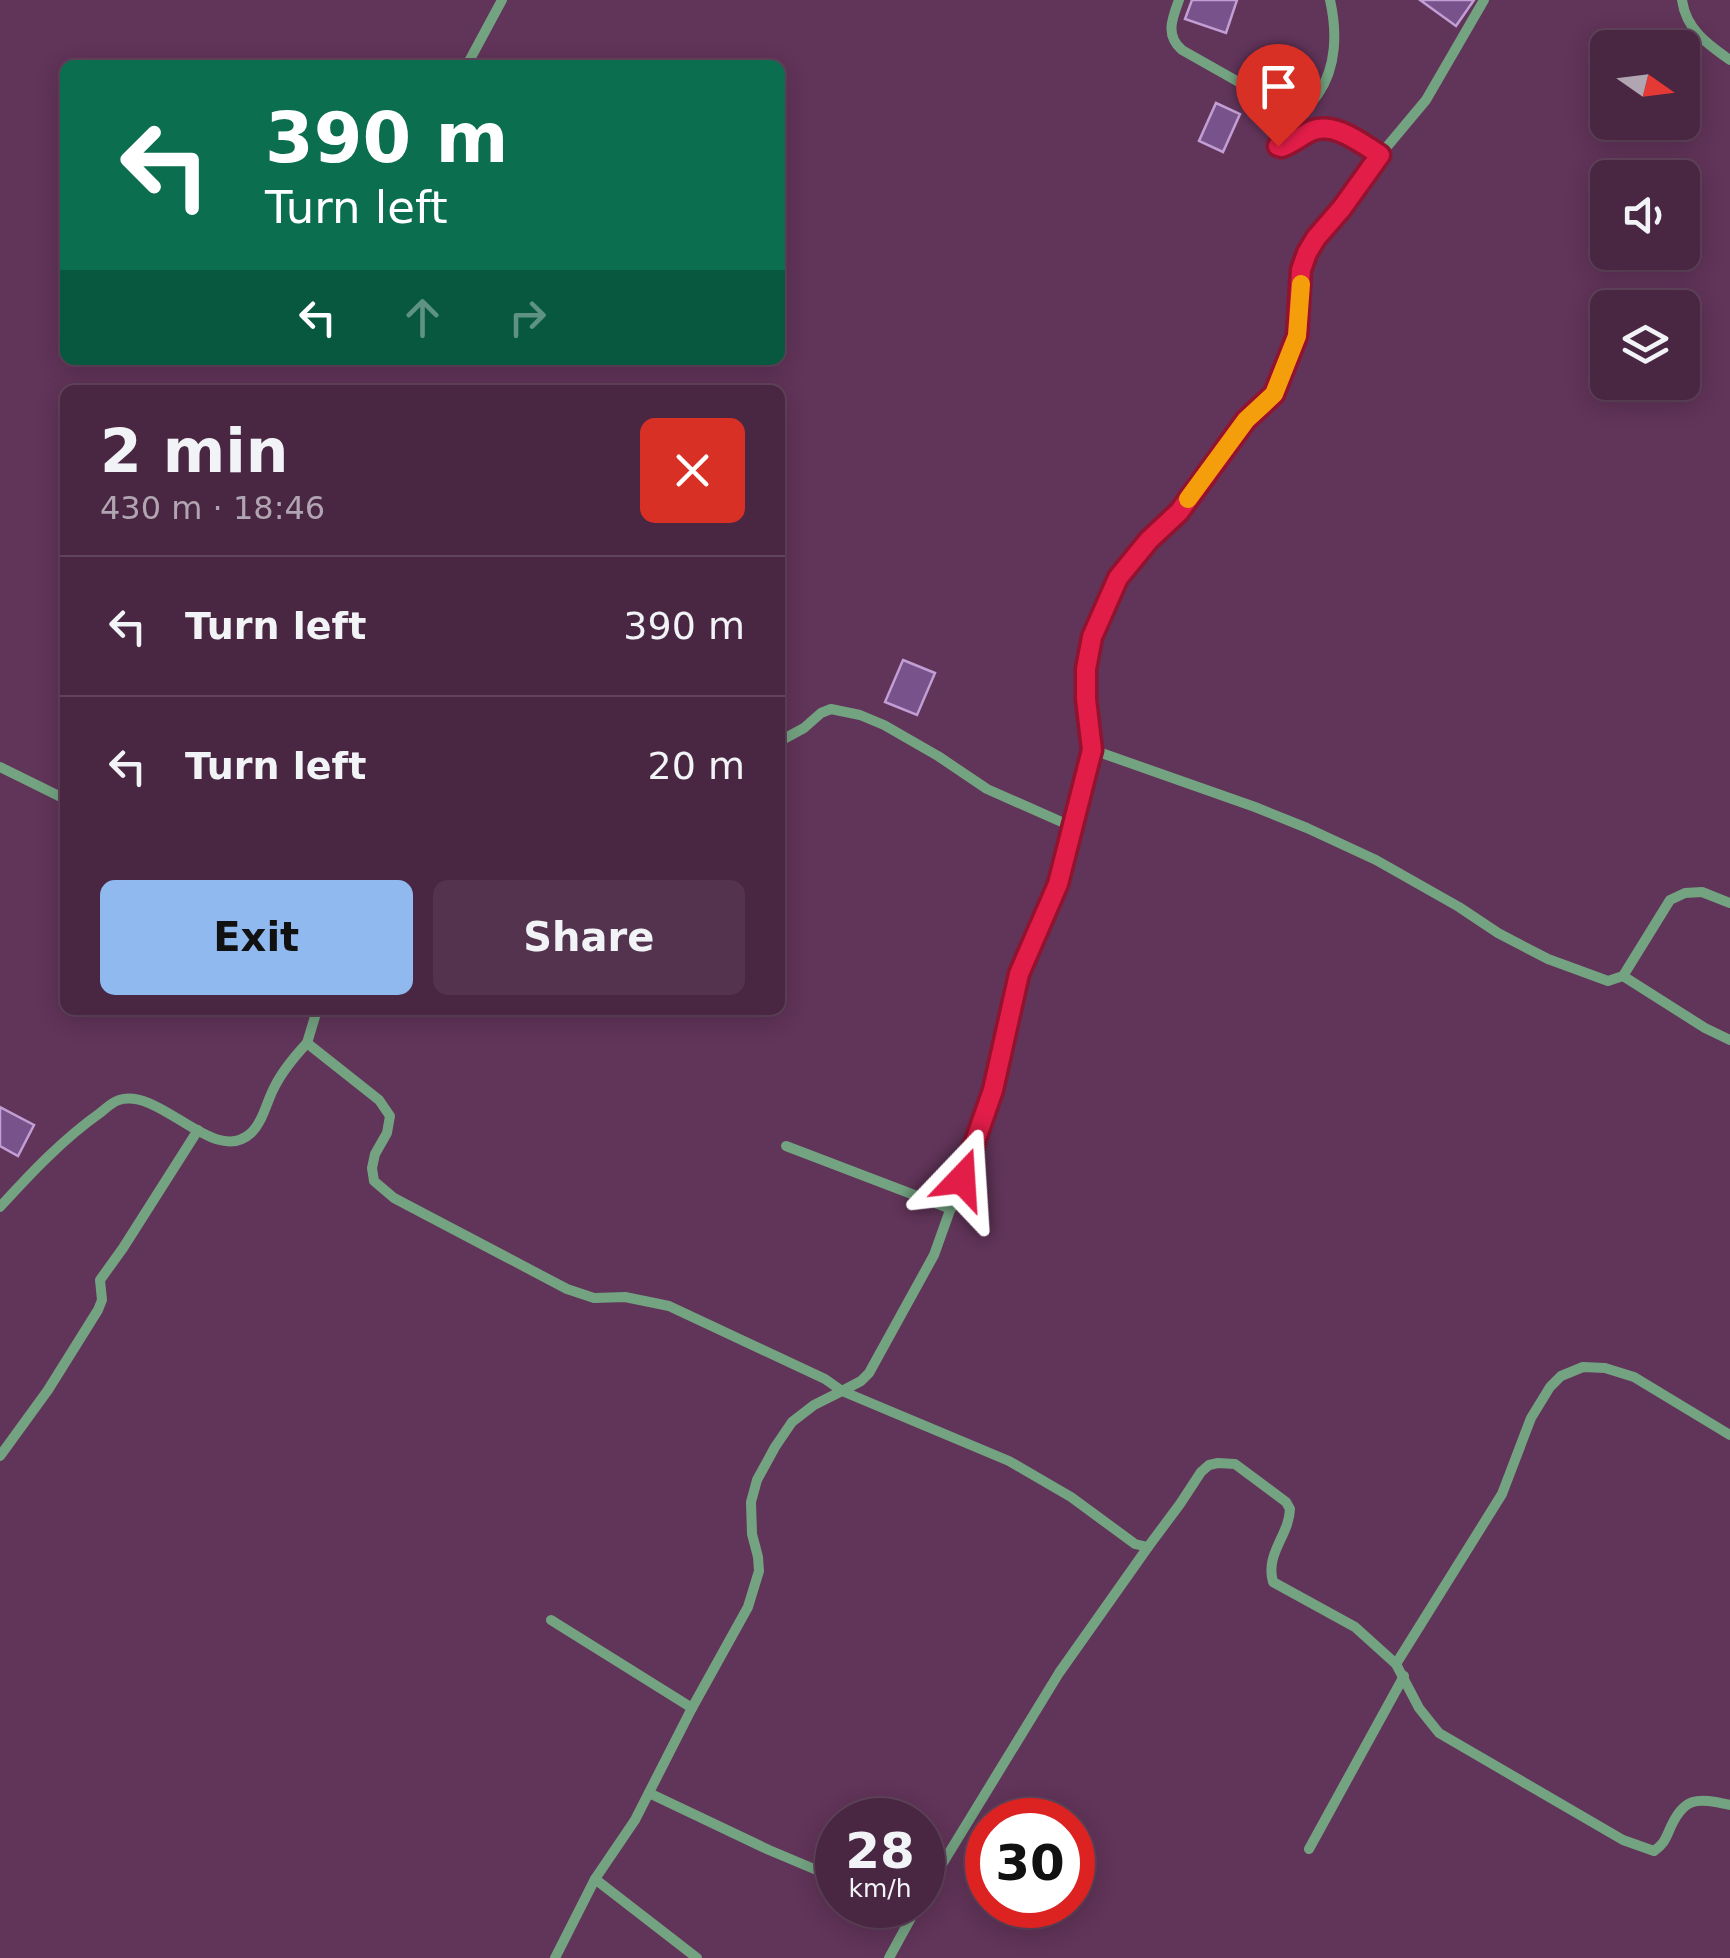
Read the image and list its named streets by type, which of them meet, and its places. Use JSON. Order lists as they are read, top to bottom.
{
  "north": "right",
  "page": {
    "turn": ["390 m", "Turn left"],
    "heading": ["2 min", "430 m · 18:46"],
    "list": [
      {
        "name": "Turn left",
        "value": "390 m"
      },
      {
        "name": "Turn left",
        "value": "20 m"
      }
    ],
    "buttons": ["Exit", "Share"],
    "speed": "28 km/h",
    "limit": "30"
  }
}
